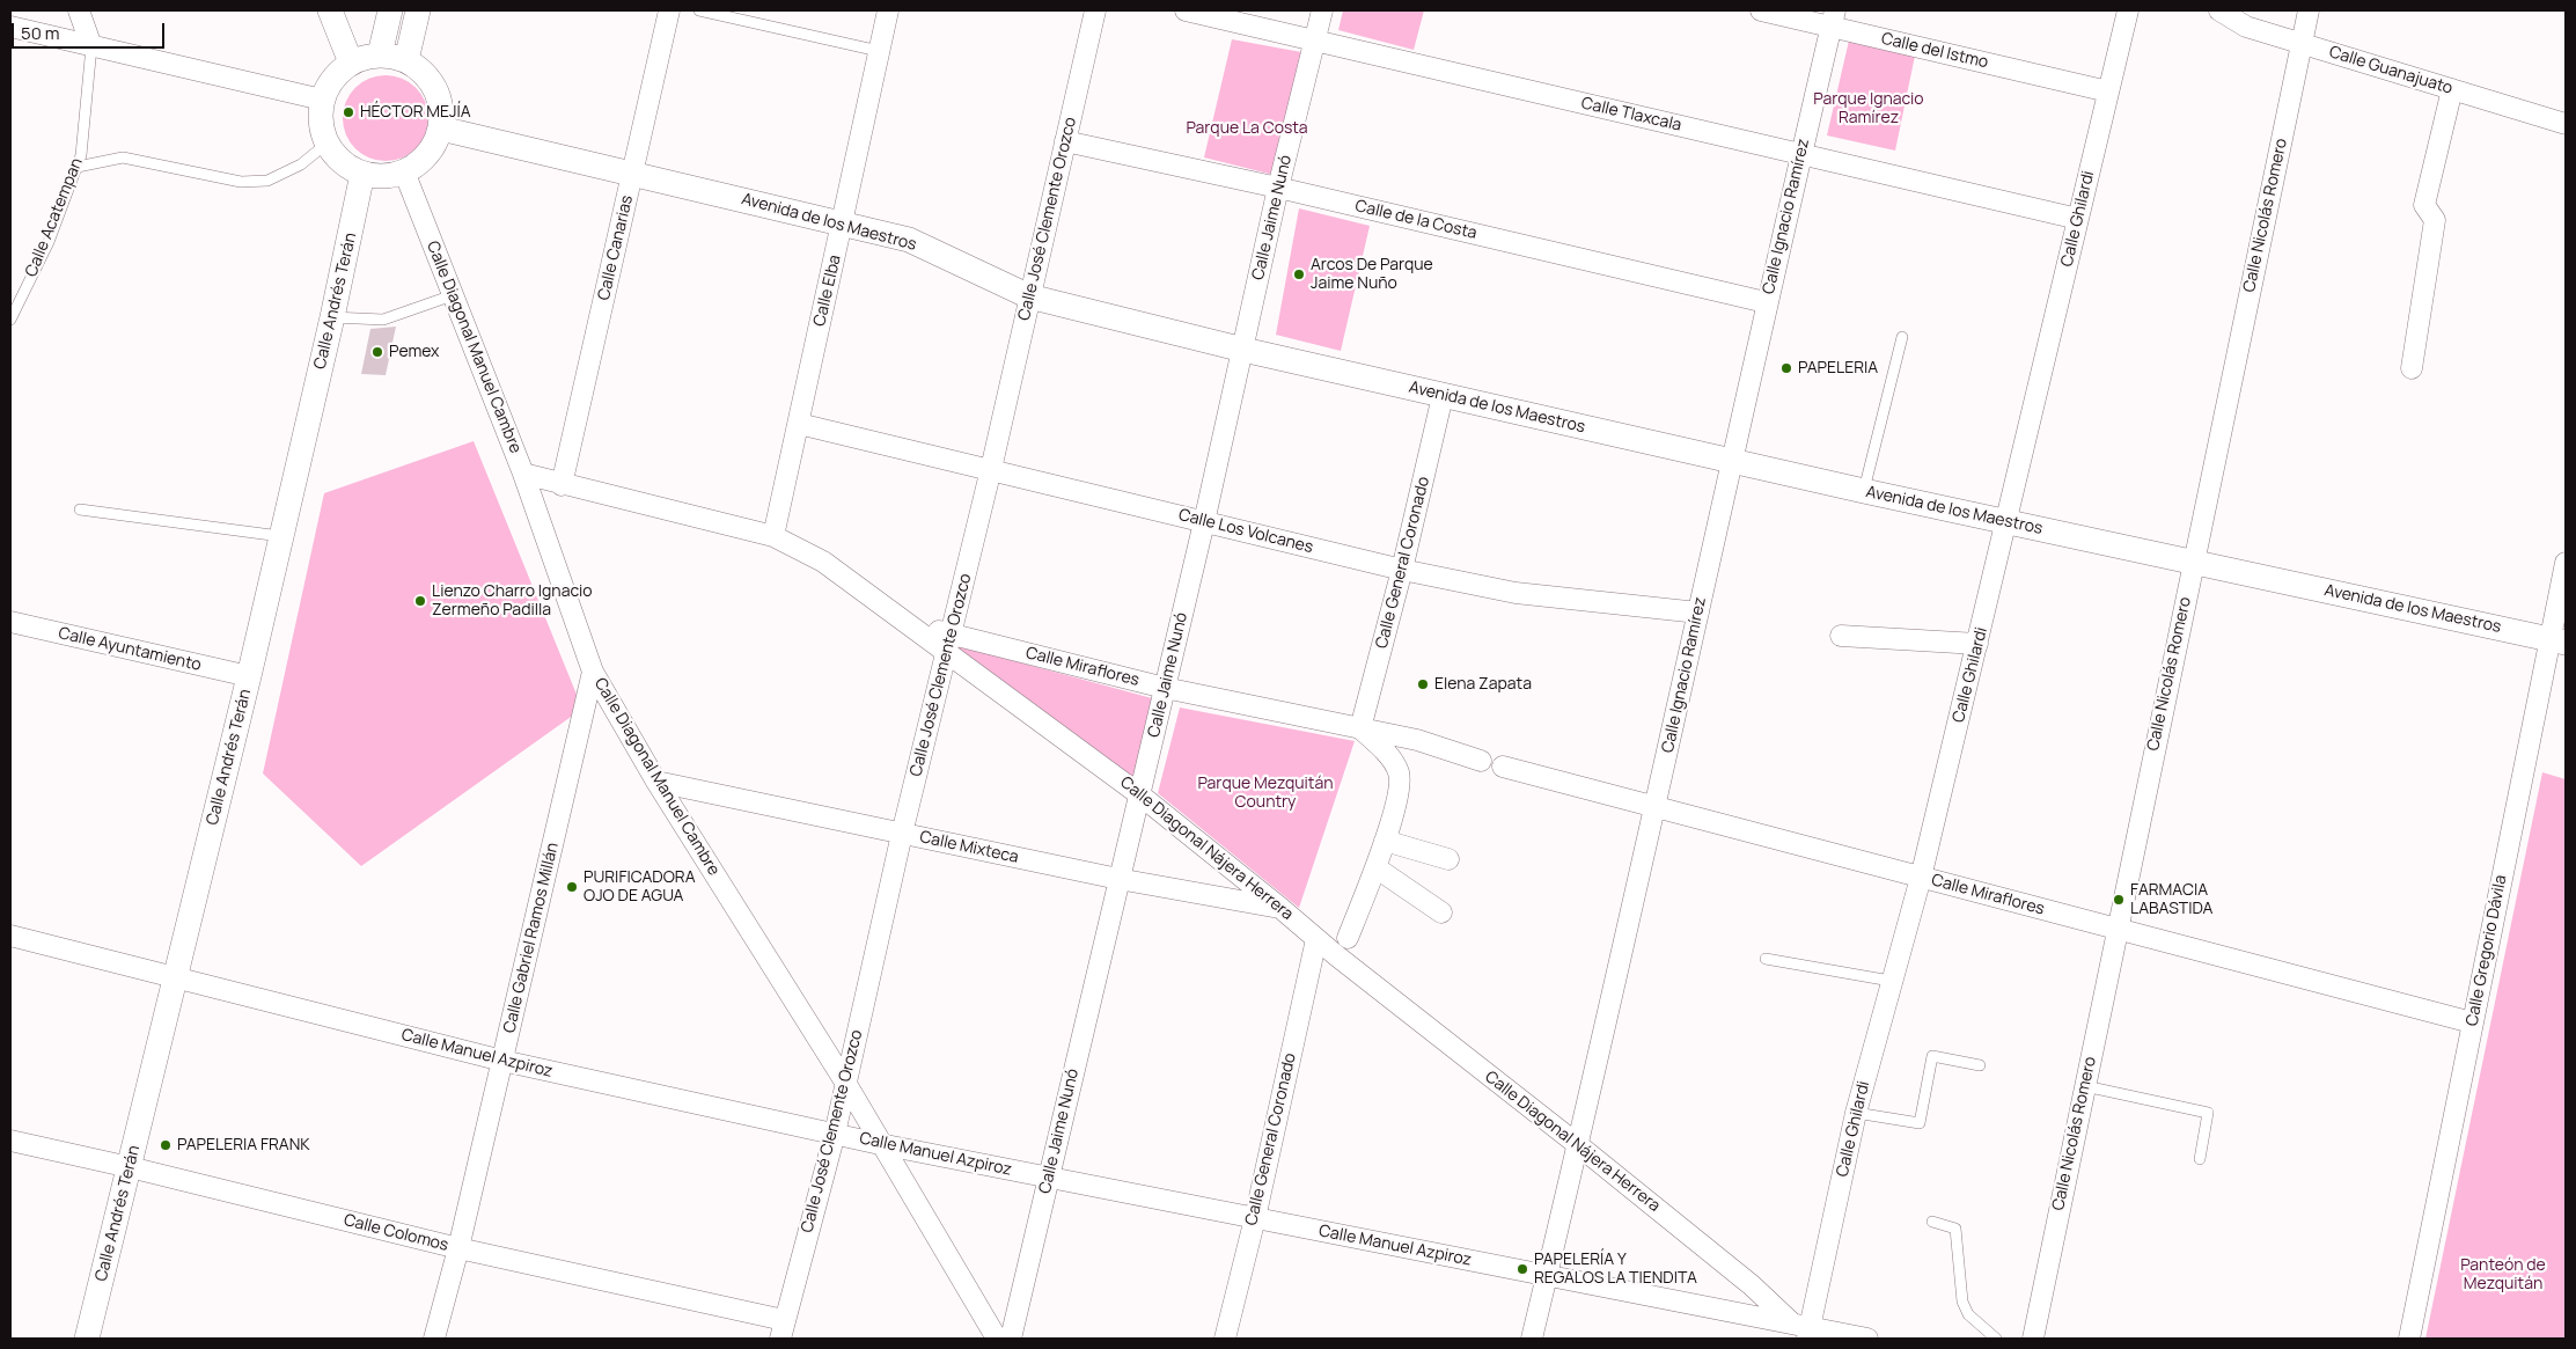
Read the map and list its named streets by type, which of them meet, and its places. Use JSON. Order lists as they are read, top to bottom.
{
  "streets": {
    "street": [
      "Calle del Istmo",
      "Calle Guanajuato",
      "Calle Tlaxcala",
      "Calle Nicolás Romero",
      "Calle Ignacio Ramírez",
      "Calle Acatempan",
      "Calle Jaime Nunó",
      "Calle José Clemente Orozco",
      "Calle Ghilardi",
      "Calle de la Costa",
      "Avenida de los Maestros",
      "Calle Canarias",
      "Calle Elba",
      "Calle Andrés Terán",
      "Calle Diagonal Manuel Cambre",
      "Calle Los Volcanes",
      "Calle General Coronado",
      "Calle Ayuntamiento",
      "Calle Miraflores",
      "Calle Mixteca",
      "Calle Diagonal Nájera Herrera",
      "Calle Gabriel Ramos Millán",
      "Calle Gregorio Dávila",
      "Calle Manuel Azpiroz",
      "Calle Colomos"
    ]
  },
  "crossings": [
    ["Calle del Istmo", "Calle Ignacio Ramírez"],
    ["Calle del Istmo", "Calle Ghilardi"],
    ["Calle Guanajuato", "Calle Nicolás Romero"],
    ["Calle Tlaxcala", "Calle Ignacio Ramírez"],
    ["Calle Tlaxcala", "Calle Jaime Nunó"],
    ["Calle Tlaxcala", "Calle Ghilardi"],
    ["Calle Nicolás Romero", "Avenida de los Maestros"],
    ["Calle Nicolás Romero", "Calle Miraflores"],
    ["Calle Ignacio Ramírez", "Calle de la Costa"],
    ["Calle Ignacio Ramírez", "Avenida de los Maestros"],
    ["Calle Ignacio Ramírez", "Calle Los Volcanes"],
    ["Calle Ignacio Ramírez", "Calle Miraflores"],
    ["Calle Ignacio Ramírez", "Calle Diagonal Nájera Herrera"],
    ["Calle Ignacio Ramírez", "Calle Manuel Azpiroz"],
    ["Calle Jaime Nunó", "Calle de la Costa"],
    ["Calle Jaime Nunó", "Avenida de los Maestros"],
    ["Calle Jaime Nunó", "Calle Los Volcanes"],
    ["Calle Jaime Nunó", "Calle Miraflores"],
    ["Calle Jaime Nunó", "Calle Mixteca"],
    ["Calle Jaime Nunó", "Calle Diagonal Nájera Herrera"],
    ["Calle Jaime Nunó", "Calle Manuel Azpiroz"],
    ["Calle José Clemente Orozco", "Calle de la Costa"],
    ["Calle José Clemente Orozco", "Avenida de los Maestros"],
    ["Calle José Clemente Orozco", "Calle Diagonal Manuel Cambre"],
    ["Calle José Clemente Orozco", "Calle Los Volcanes"],
    ["Calle José Clemente Orozco", "Calle Miraflores"],
    ["Calle José Clemente Orozco", "Calle Mixteca"],
    ["Calle José Clemente Orozco", "Calle Diagonal Nájera Herrera"],
    ["Calle José Clemente Orozco", "Calle Manuel Azpiroz"],
    ["Calle José Clemente Orozco", "Calle Colomos"],
    ["Calle Ghilardi", "Avenida de los Maestros"],
    ["Calle Ghilardi", "Calle Miraflores"],
    ["Calle Ghilardi", "Calle Diagonal Nájera Herrera"],
    ["Calle Ghilardi", "Calle Manuel Azpiroz"],
    ["Avenida de los Maestros", "Calle Canarias"],
    ["Avenida de los Maestros", "Calle Elba"],
    ["Avenida de los Maestros", "Calle Andrés Terán"],
    ["Avenida de los Maestros", "Calle Diagonal Manuel Cambre"],
    ["Avenida de los Maestros", "Calle General Coronado"],
    ["Avenida de los Maestros", "Calle Gregorio Dávila"],
    ["Calle Canarias", "Calle Diagonal Nájera Herrera"],
    ["Calle Elba", "Calle Los Volcanes"],
    ["Calle Elba", "Calle Diagonal Nájera Herrera"],
    ["Calle Andrés Terán", "Calle Diagonal Manuel Cambre"],
    ["Calle Andrés Terán", "Calle Ayuntamiento"],
    ["Calle Andrés Terán", "Calle Manuel Azpiroz"],
    ["Calle Andrés Terán", "Calle Colomos"],
    ["Calle Diagonal Manuel Cambre", "Calle Mixteca"],
    ["Calle Diagonal Manuel Cambre", "Calle Diagonal Nájera Herrera"],
    ["Calle Diagonal Manuel Cambre", "Calle Gabriel Ramos Millán"],
    ["Calle Diagonal Manuel Cambre", "Calle Manuel Azpiroz"],
    ["Calle Los Volcanes", "Calle General Coronado"],
    ["Calle General Coronado", "Calle Miraflores"],
    ["Calle General Coronado", "Calle Diagonal Nájera Herrera"],
    ["Calle General Coronado", "Calle Manuel Azpiroz"],
    ["Calle Miraflores", "Calle Diagonal Nájera Herrera"],
    ["Calle Miraflores", "Calle Gregorio Dávila"],
    ["Calle Mixteca", "Calle Diagonal Nájera Herrera"],
    ["Calle Diagonal Nájera Herrera", "Calle Manuel Azpiroz"],
    ["Calle Gabriel Ramos Millán", "Calle Manuel Azpiroz"],
    ["Calle Gabriel Ramos Millán", "Calle Colomos"]
  ],
  "parks": [
    "Parque Ignacio Ramírez",
    "Parque La Costa",
    "Parque Mezquitán Country",
    "Panteón de Mezquitán"
  ],
  "places": [
    "HÉCTOR MEJÍA",
    "Arcos De Parque Jaime Nuño",
    "Pemex",
    "PAPELERIA",
    "Lienzo Charro Ignacio Zermeño Padilla",
    "Elena Zapata",
    "PURIFICADORA OJO DE AGUA",
    "FARMACIA LABASTIDA",
    "PAPELERIA FRANK",
    "PAPELERÍA Y REGALOS LA TIENDITA"
  ],
  "scale_bar": "50 m"
}
